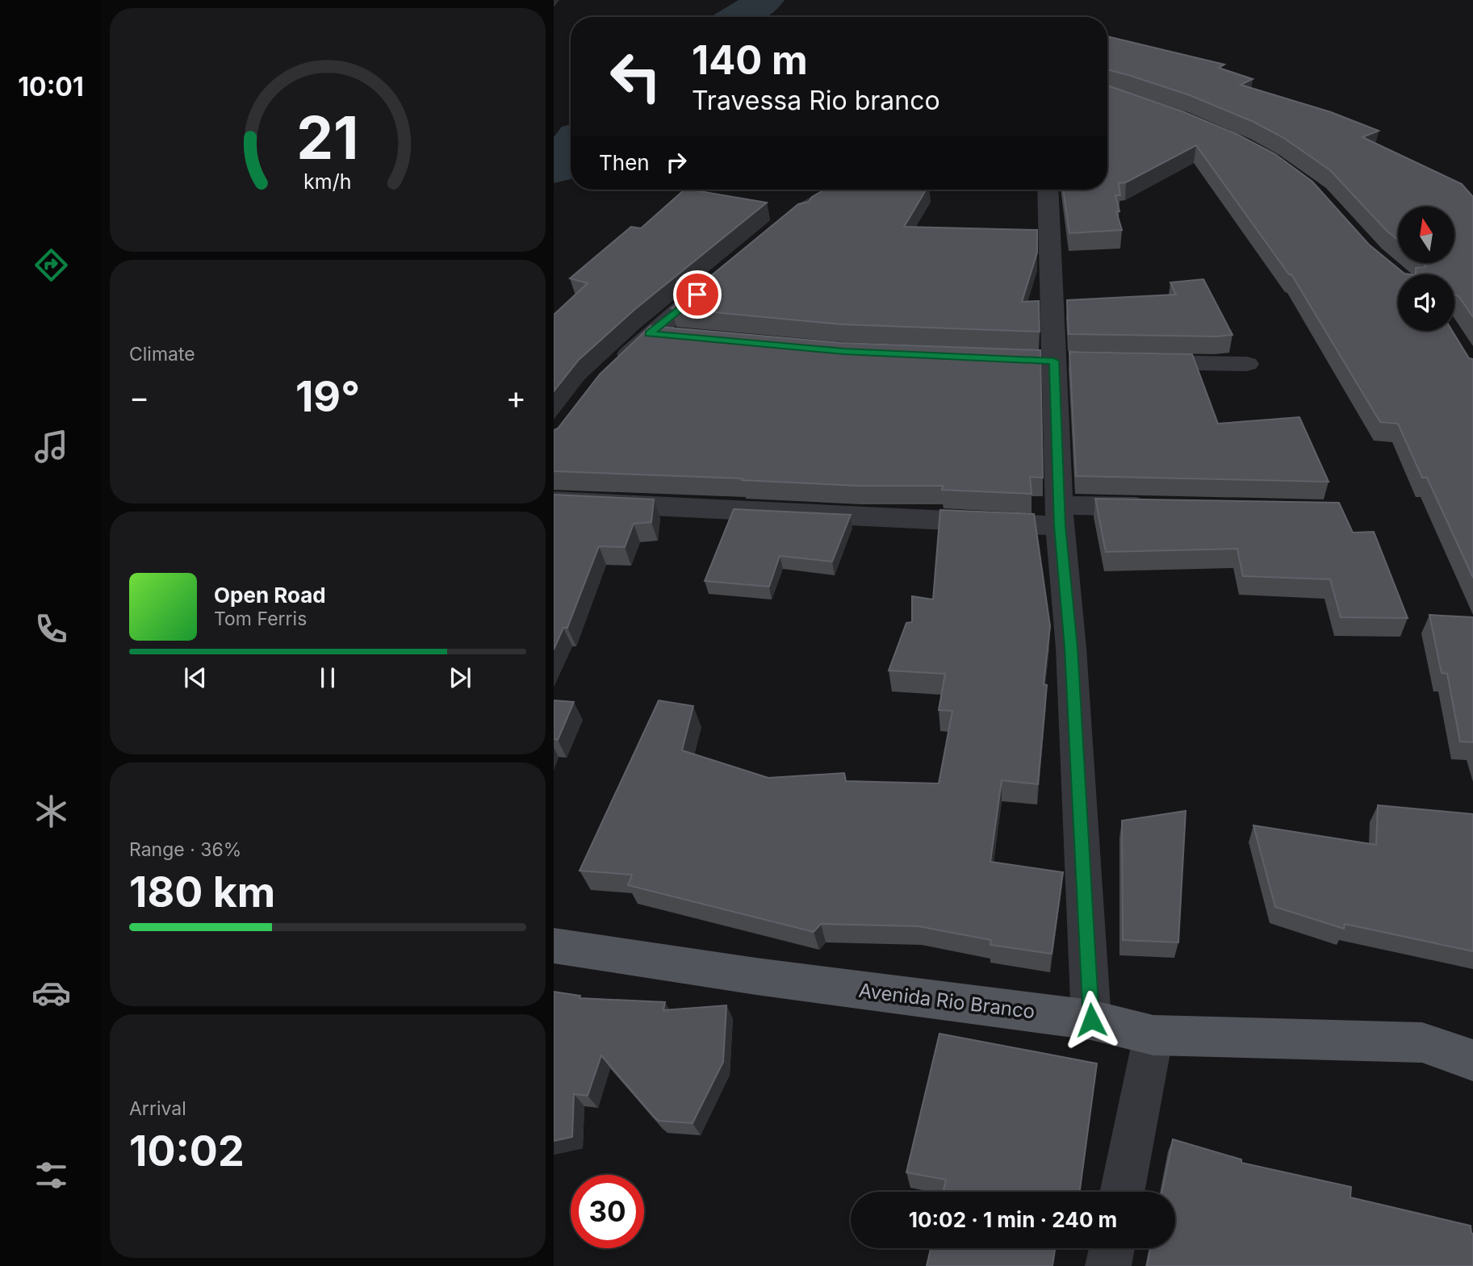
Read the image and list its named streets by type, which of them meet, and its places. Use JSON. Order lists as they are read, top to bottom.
{
  "streets": {
    "main road": ["Avenida Rio Branco"]
  },
  "north": "top",
  "page": {
    "tabs": "10:01",
    "turn": ["140 m", "Travessa Rio branco"],
    "then": "Then",
    "tile": [
      "Climate",
      ["Range · 36%", "180 km"],
      ["Arrival", "10:02"]
    ],
    "heat": ["−", "19°", "+"],
    "song": ["Open Road", "Tom Ferris"],
    "limit": "30",
    "trip": "10:02 · 1 min · 240 m",
    "gauge": ["21", "km/h"]
  }
}
